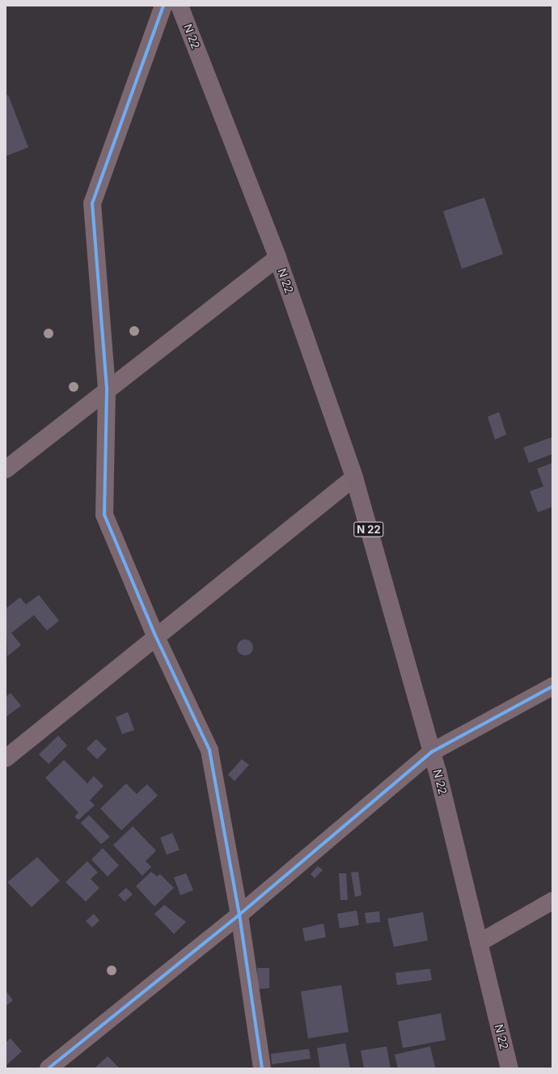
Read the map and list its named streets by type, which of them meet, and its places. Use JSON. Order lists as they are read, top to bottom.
{
  "streets": {
    "main road": ["N 22"]
  }
}
